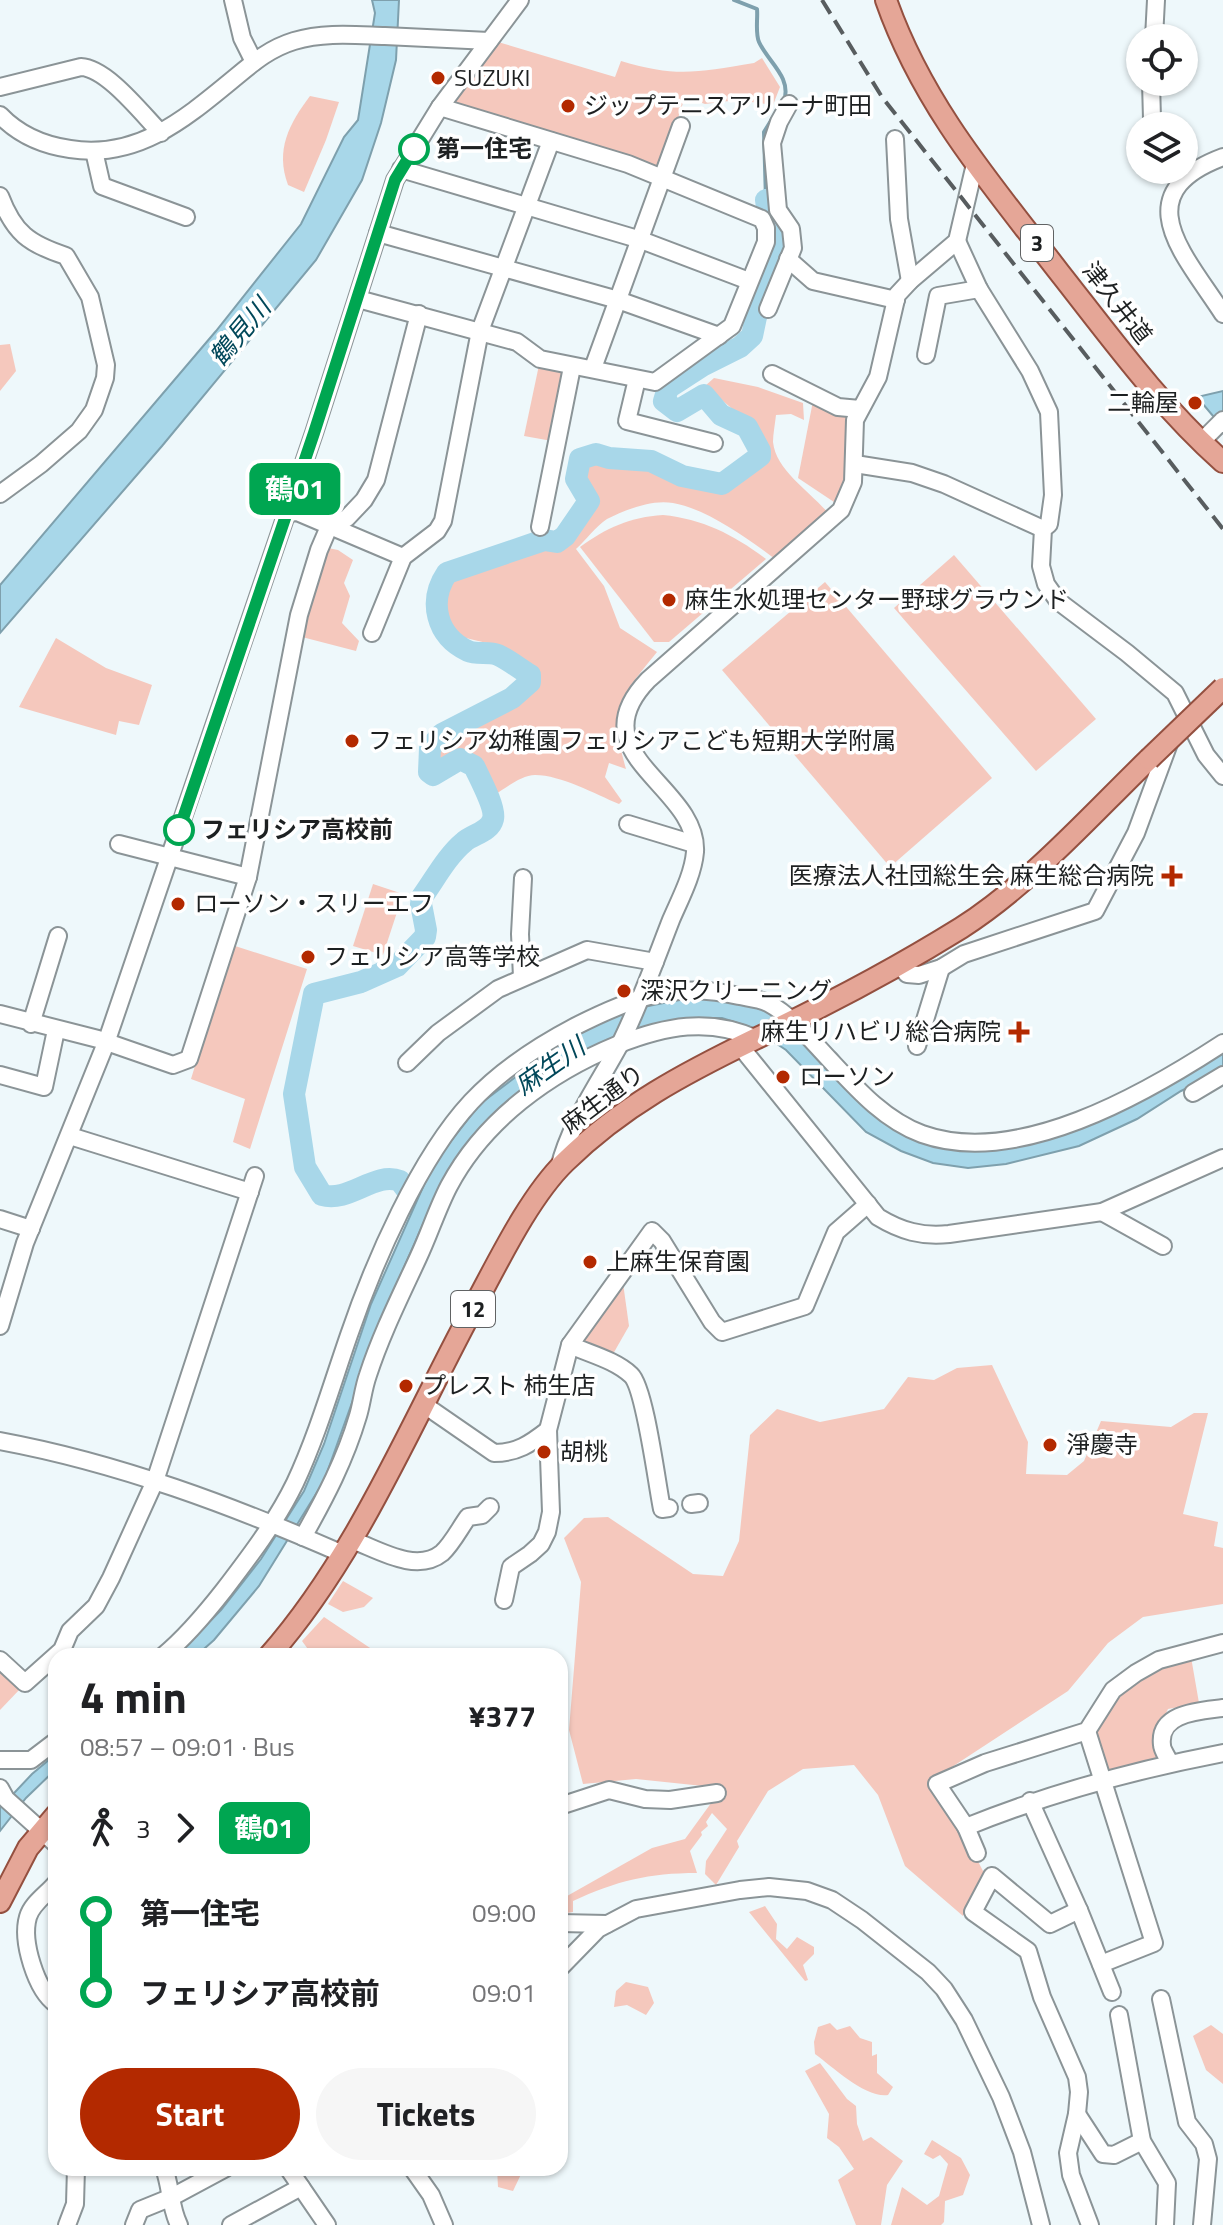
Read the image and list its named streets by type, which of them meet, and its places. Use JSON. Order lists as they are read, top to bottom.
{
  "streets": {
    "main road": [
      "3",
      "津久井道",
      "麻生通り",
      "12"
    ]
  },
  "water": ["鶴見川", "麻生川"],
  "places": {
    "other": [
      "SUZUKI",
      "ジップテニスアリーナ町田",
      "第一住宅",
      "二輪屋",
      "麻生水処理センター野球グラウンド",
      "フェリシア幼稚園フェリシアこども短期大学附属",
      "フェリシア高校前",
      "ローソン・スリーエフ",
      "フェリシア高等学校",
      "深沢クリーニング",
      "ローソン",
      "上麻生保育園",
      "プレスト 柿生店",
      "淨慶寺",
      "胡桃"
    ],
    "health": ["医療法人社団総生会 麻生総合病院", "麻生リハビリ総合病院"]
  },
  "lines": ["bus line 鶴01"],
  "page": {
    "on_map": "鶴01",
    "heading": ["4 min", "08:57 – 09:01 · Bus", "¥377"],
    "legs": ["3", "鶴01"],
    "list": [
      {
        "name": "第一住宅",
        "value": "09:00"
      },
      {
        "name": "フェリシア高校前",
        "value": "09:01"
      }
    ],
    "buttons": ["Start", "Tickets"]
  }
}
